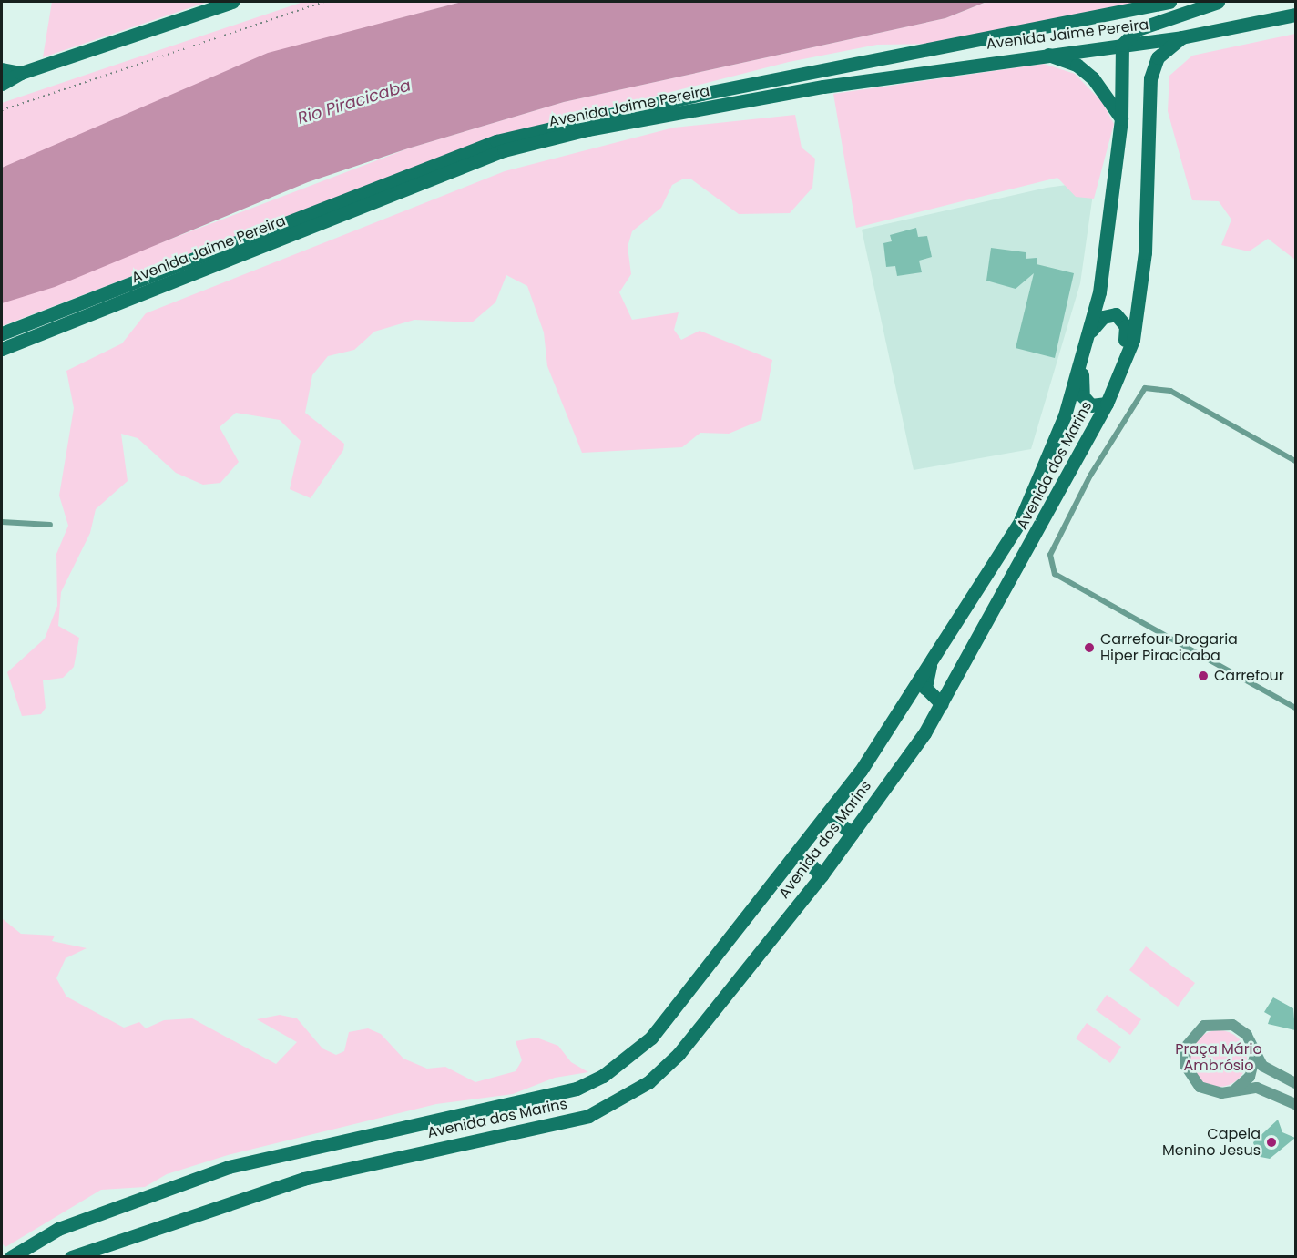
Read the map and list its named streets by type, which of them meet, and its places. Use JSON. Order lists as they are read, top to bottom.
{
  "streets": {
    "street": ["Avenida Jaime Pereira", "Avenida dos Marins"]
  },
  "crossings": [
    ["Avenida Jaime Pereira", "Avenida dos Marins"]
  ],
  "water": ["Rio Piracicaba"],
  "parks": ["Praça Mário Ambrósio"],
  "places": ["Carrefour Drogaria Hiper Piracicaba", "Carrefour", "Capela Menino Jesus"]
}
